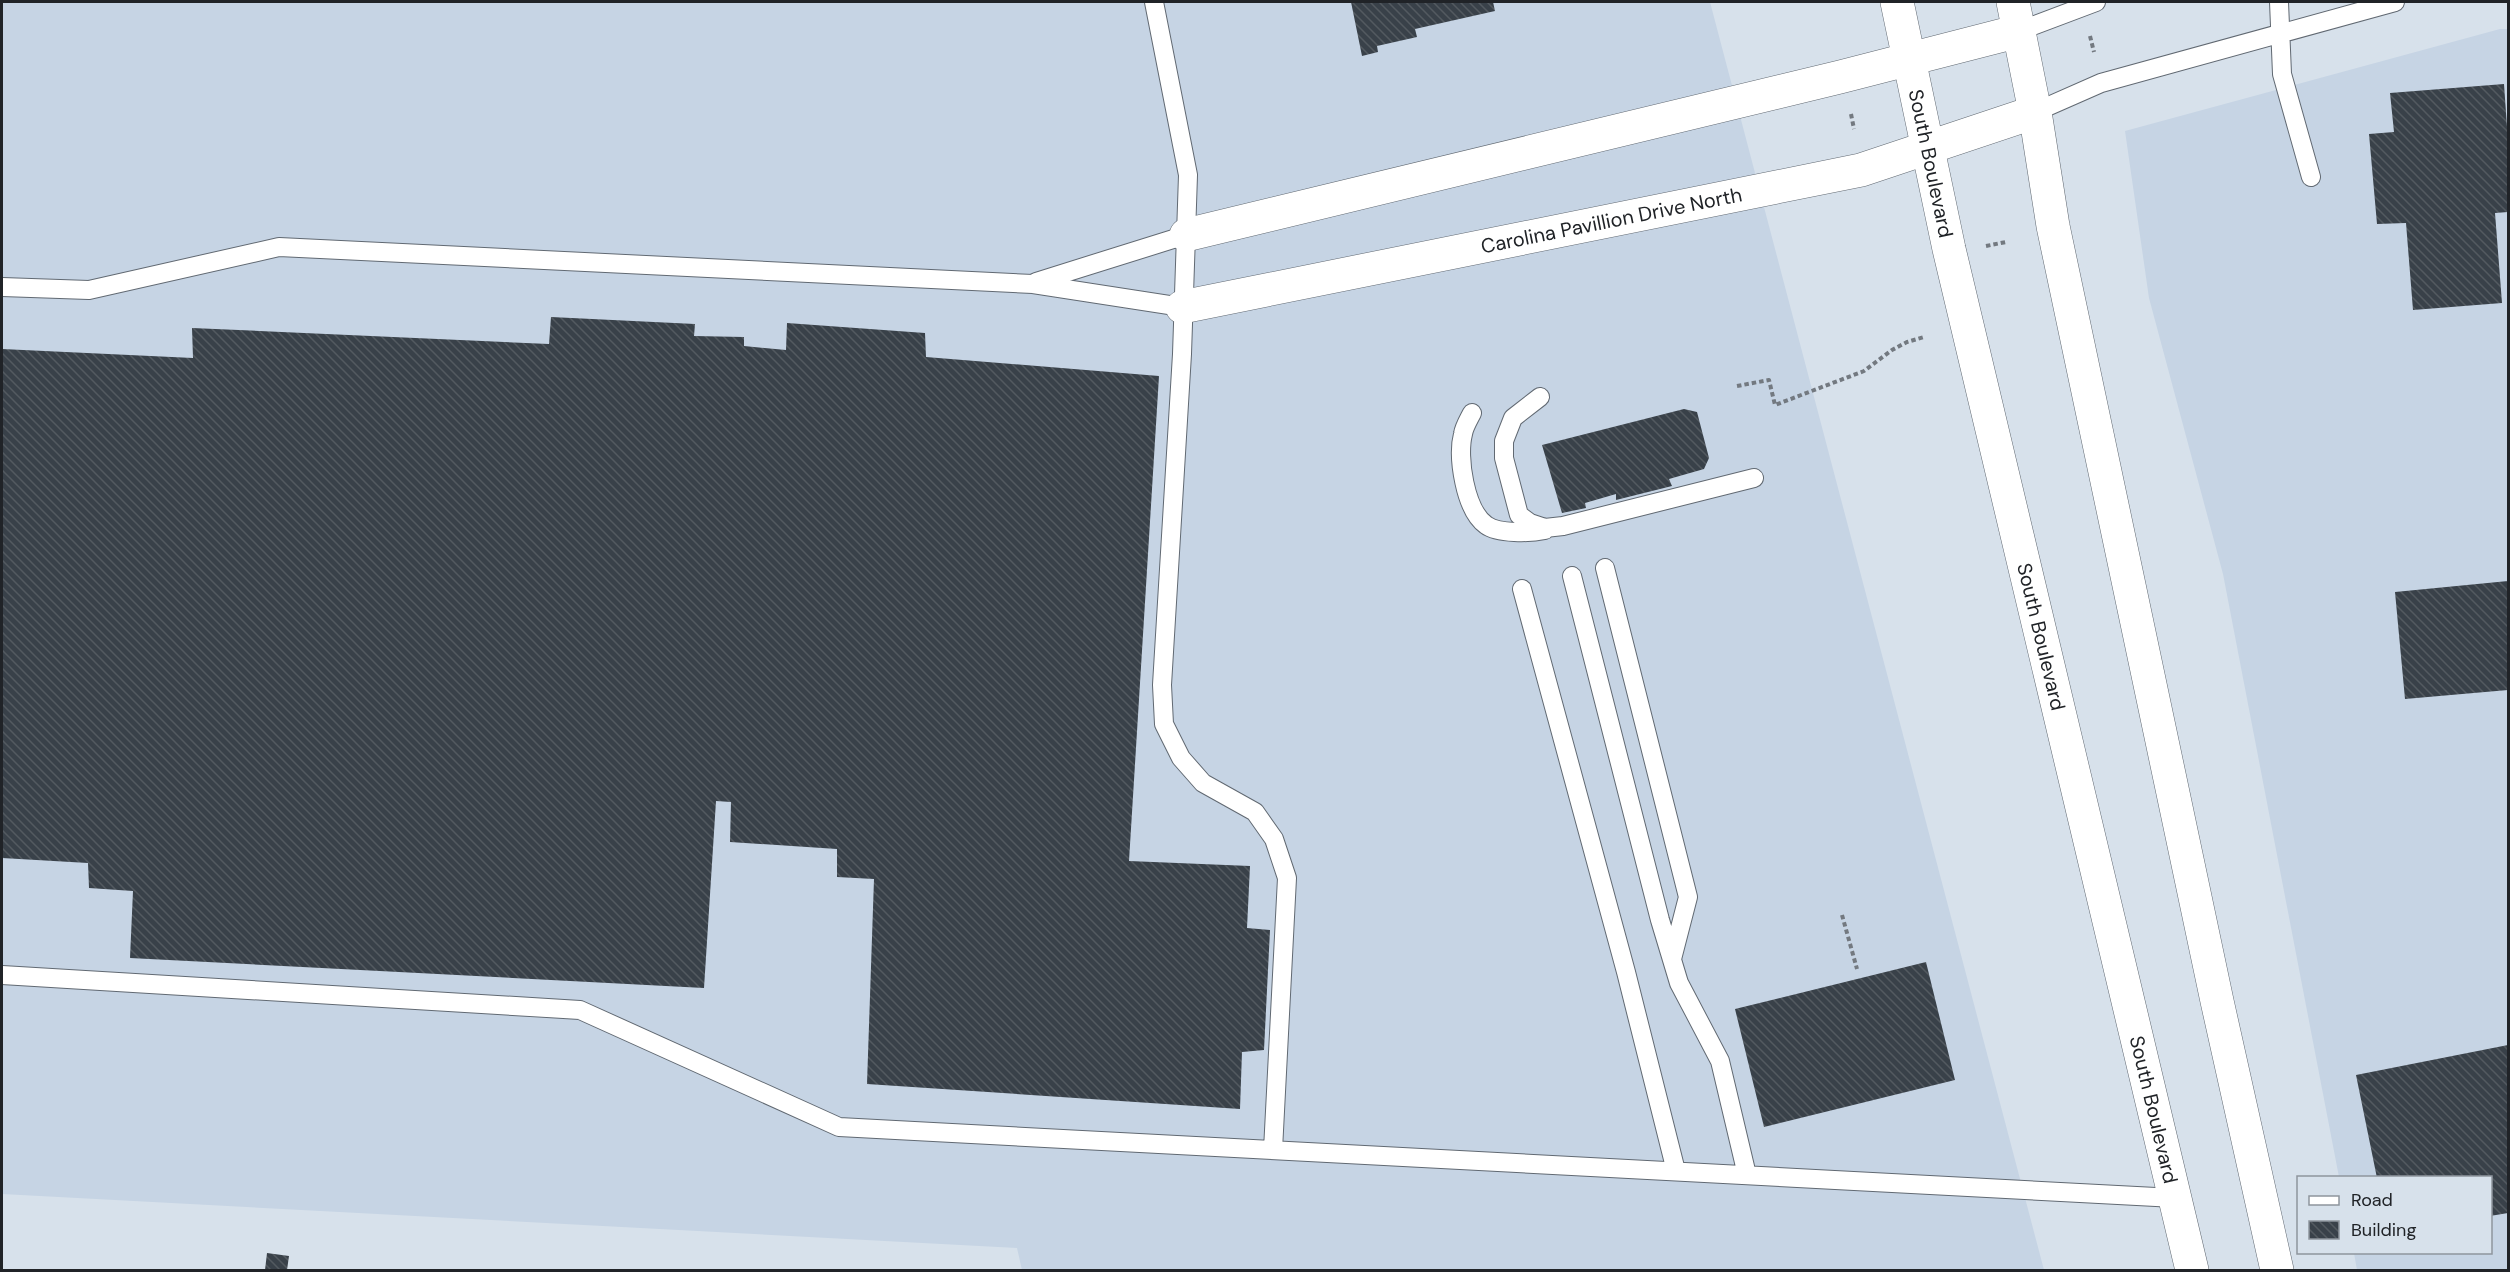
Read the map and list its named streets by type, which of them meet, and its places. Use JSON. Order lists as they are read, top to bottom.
{
  "streets": {
    "main road": ["South Boulevard", "Carolina Pavillion Drive North"]
  },
  "crossings": [
    ["South Boulevard", "Carolina Pavillion Drive North"]
  ],
  "legend": ["Road", "Building"]
}
